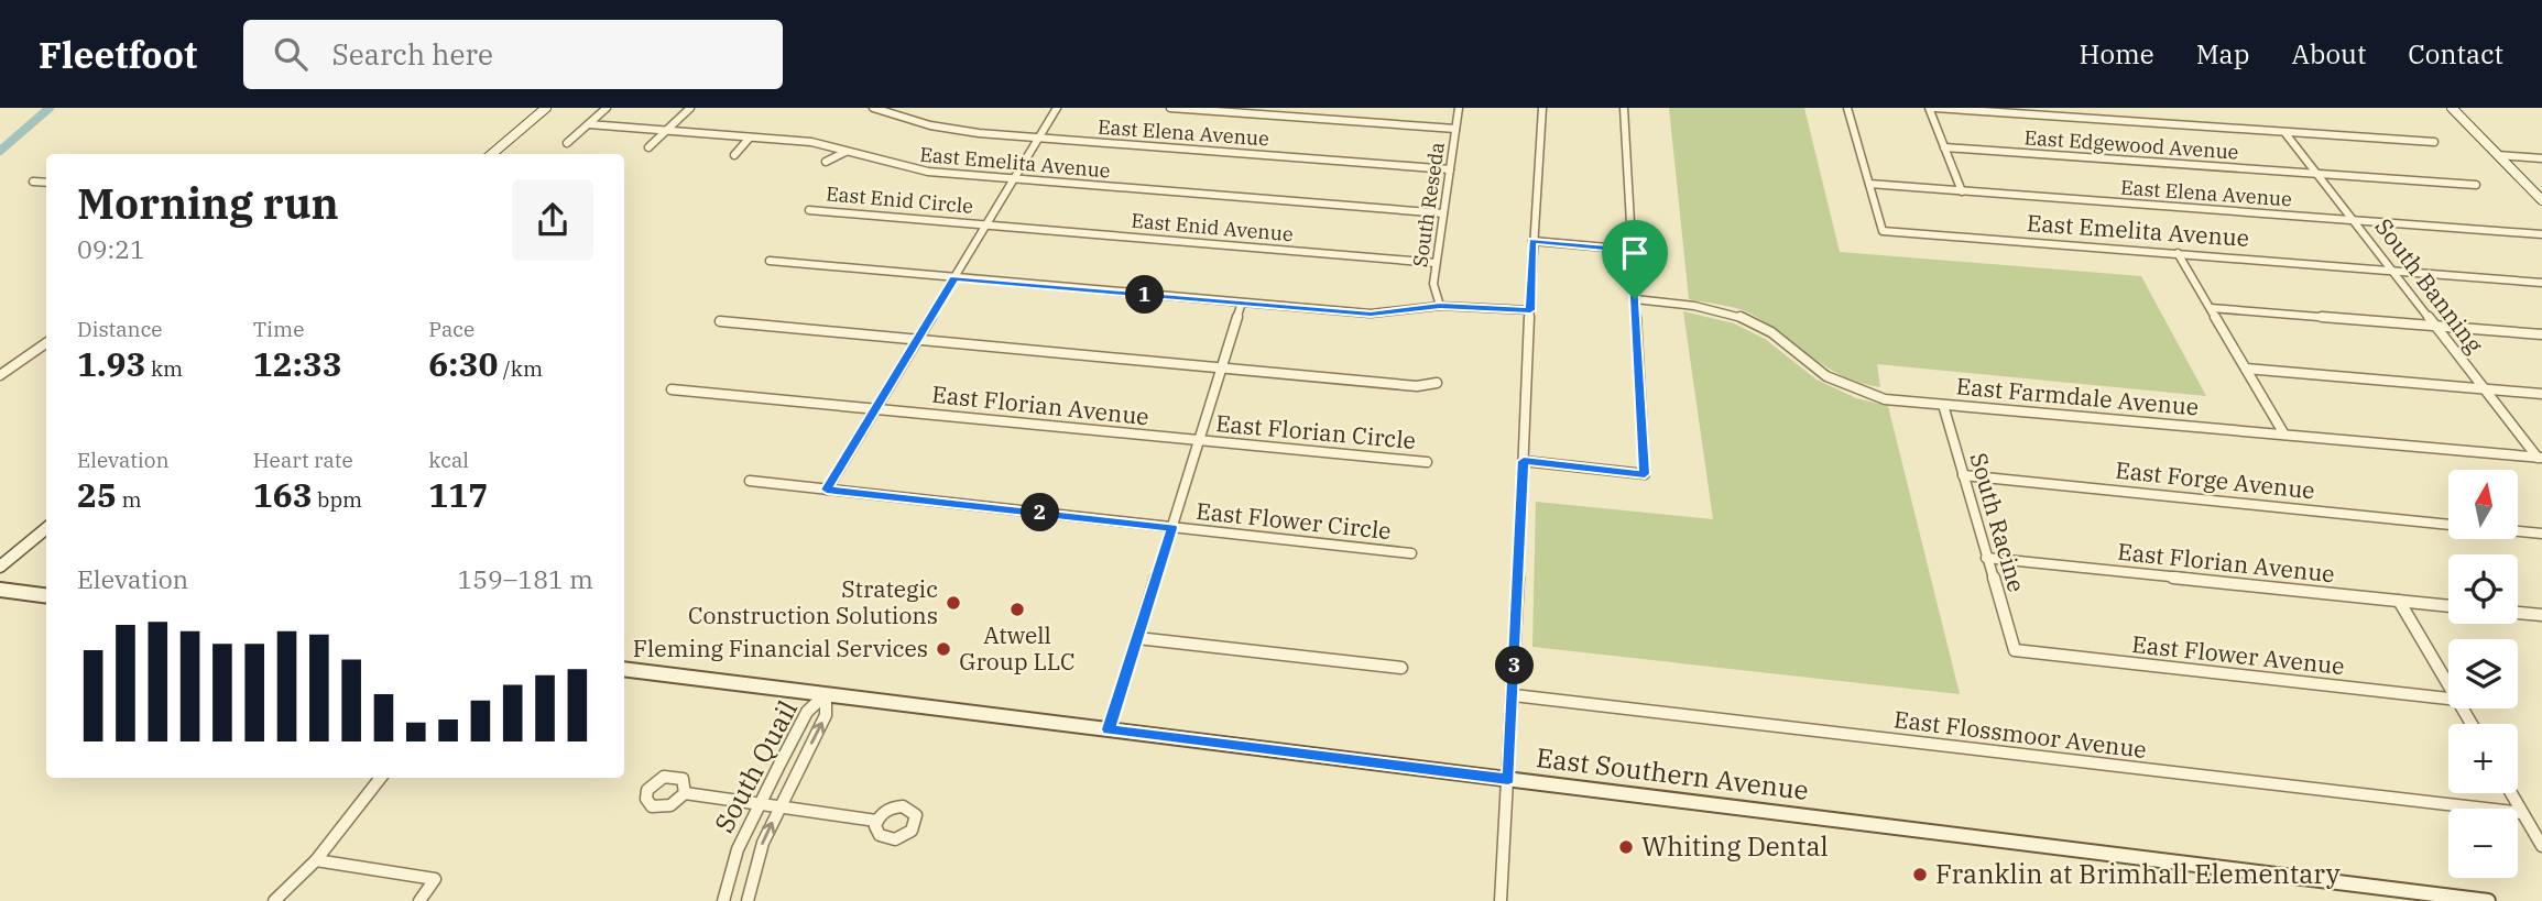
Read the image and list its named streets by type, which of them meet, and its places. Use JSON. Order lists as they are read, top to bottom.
{
  "streets": {
    "main road": ["East Southern Avenue"],
    "street": [
      "East Elena Avenue",
      "East Edgewood Avenue",
      "East Emelita Avenue",
      "East Enid Circle",
      "South Reseda",
      "East Enid Avenue",
      "South Banning",
      "East Farmdale Avenue",
      "East Florian Avenue",
      "East Florian Circle",
      "East Forge Avenue",
      "East Flower Circle",
      "South Racine",
      "East Flower Avenue",
      "East Flossmoor Avenue",
      "South Quail"
    ]
  },
  "crossings": [
    ["East Elena Avenue", "East Emelita Avenue"],
    ["East Elena Avenue", "South Reseda"],
    ["East Elena Avenue", "South Banning"],
    ["East Edgewood Avenue", "South Banning"],
    ["East Emelita Avenue", "South Reseda"],
    ["East Emelita Avenue", "South Banning"],
    ["East Enid Circle", "East Enid Avenue"],
    ["South Reseda", "East Enid Avenue"],
    ["South Banning", "East Farmdale Avenue"],
    ["East Farmdale Avenue", "South Racine"],
    ["East Florian Avenue", "East Florian Circle"],
    ["East Florian Avenue", "South Racine"],
    ["East Forge Avenue", "South Racine"],
    ["South Racine", "East Flower Avenue"],
    ["South Quail", "East Southern Avenue"]
  ],
  "places": [
    "Strategic Construction Solutions",
    "Atwell Group LLC",
    "Fleming Financial Services",
    "Whiting Dental",
    "Franklin at Brimhall Elementary"
  ],
  "north": "top",
  "page": {
    "header": "Fleetfoot",
    "search": "Search here",
    "nav": [
      "Home",
      "Map",
      "About",
      "Contact"
    ],
    "heading": ["Morning run", "09:21"],
    "pins": ["1", "2", "3"],
    "stats": [
      ["Distance", "1.93 km"],
      ["Time", "12:33"],
      ["Pace", "6:30 /km"],
      ["Elevation", "25 m"],
      ["Heart rate", "163 bpm"],
      ["kcal", "117"]
    ],
    "map_buttons": ["+", "−"],
    "chart": ["Elevation", "159–181 m"]
  }
}
